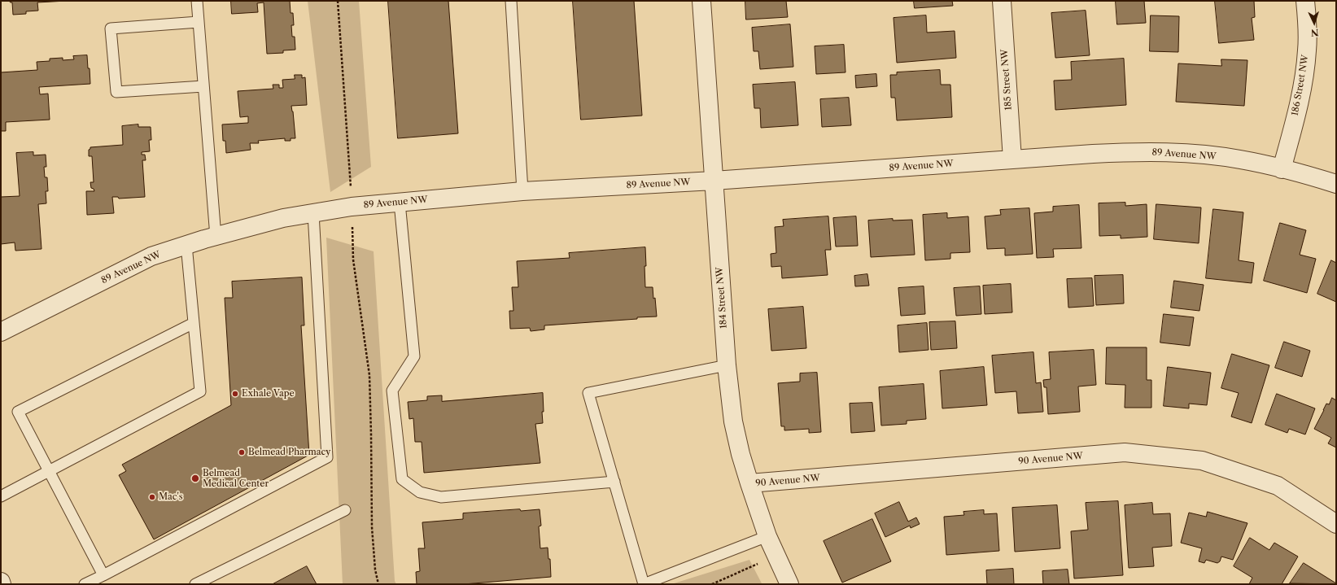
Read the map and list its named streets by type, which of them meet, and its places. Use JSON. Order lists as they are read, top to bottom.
{
  "streets": {
    "street": [
      "185 Street NW",
      "186 Street NW",
      "89 Avenue NW",
      "184 Street NW",
      "90 Avenue NW"
    ]
  },
  "crossings": [
    ["185 Street NW", "89 Avenue NW"],
    ["186 Street NW", "89 Avenue NW"],
    ["89 Avenue NW", "184 Street NW"],
    ["184 Street NW", "90 Avenue NW"]
  ],
  "places": [
    "Exhale Vape",
    "Belmead Pharmacy",
    "Belmead Medical Center",
    "Mac's"
  ],
  "north": "bottom"
}
